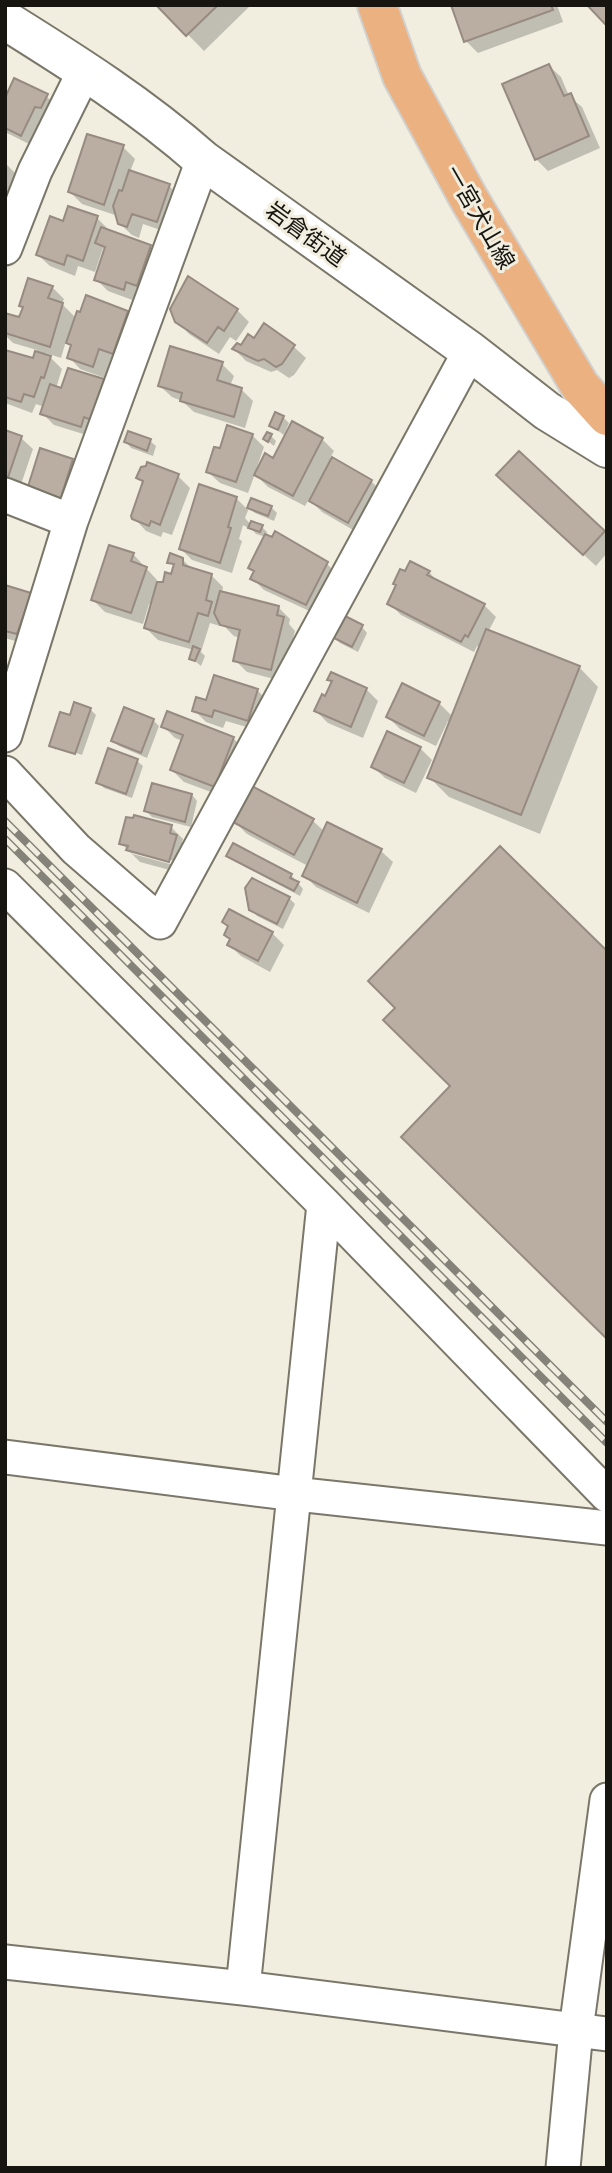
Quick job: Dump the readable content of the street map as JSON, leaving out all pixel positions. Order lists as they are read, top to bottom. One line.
{"streets":{"main road":["一宮犬山線"],"street":["岩倉街道"]}}
